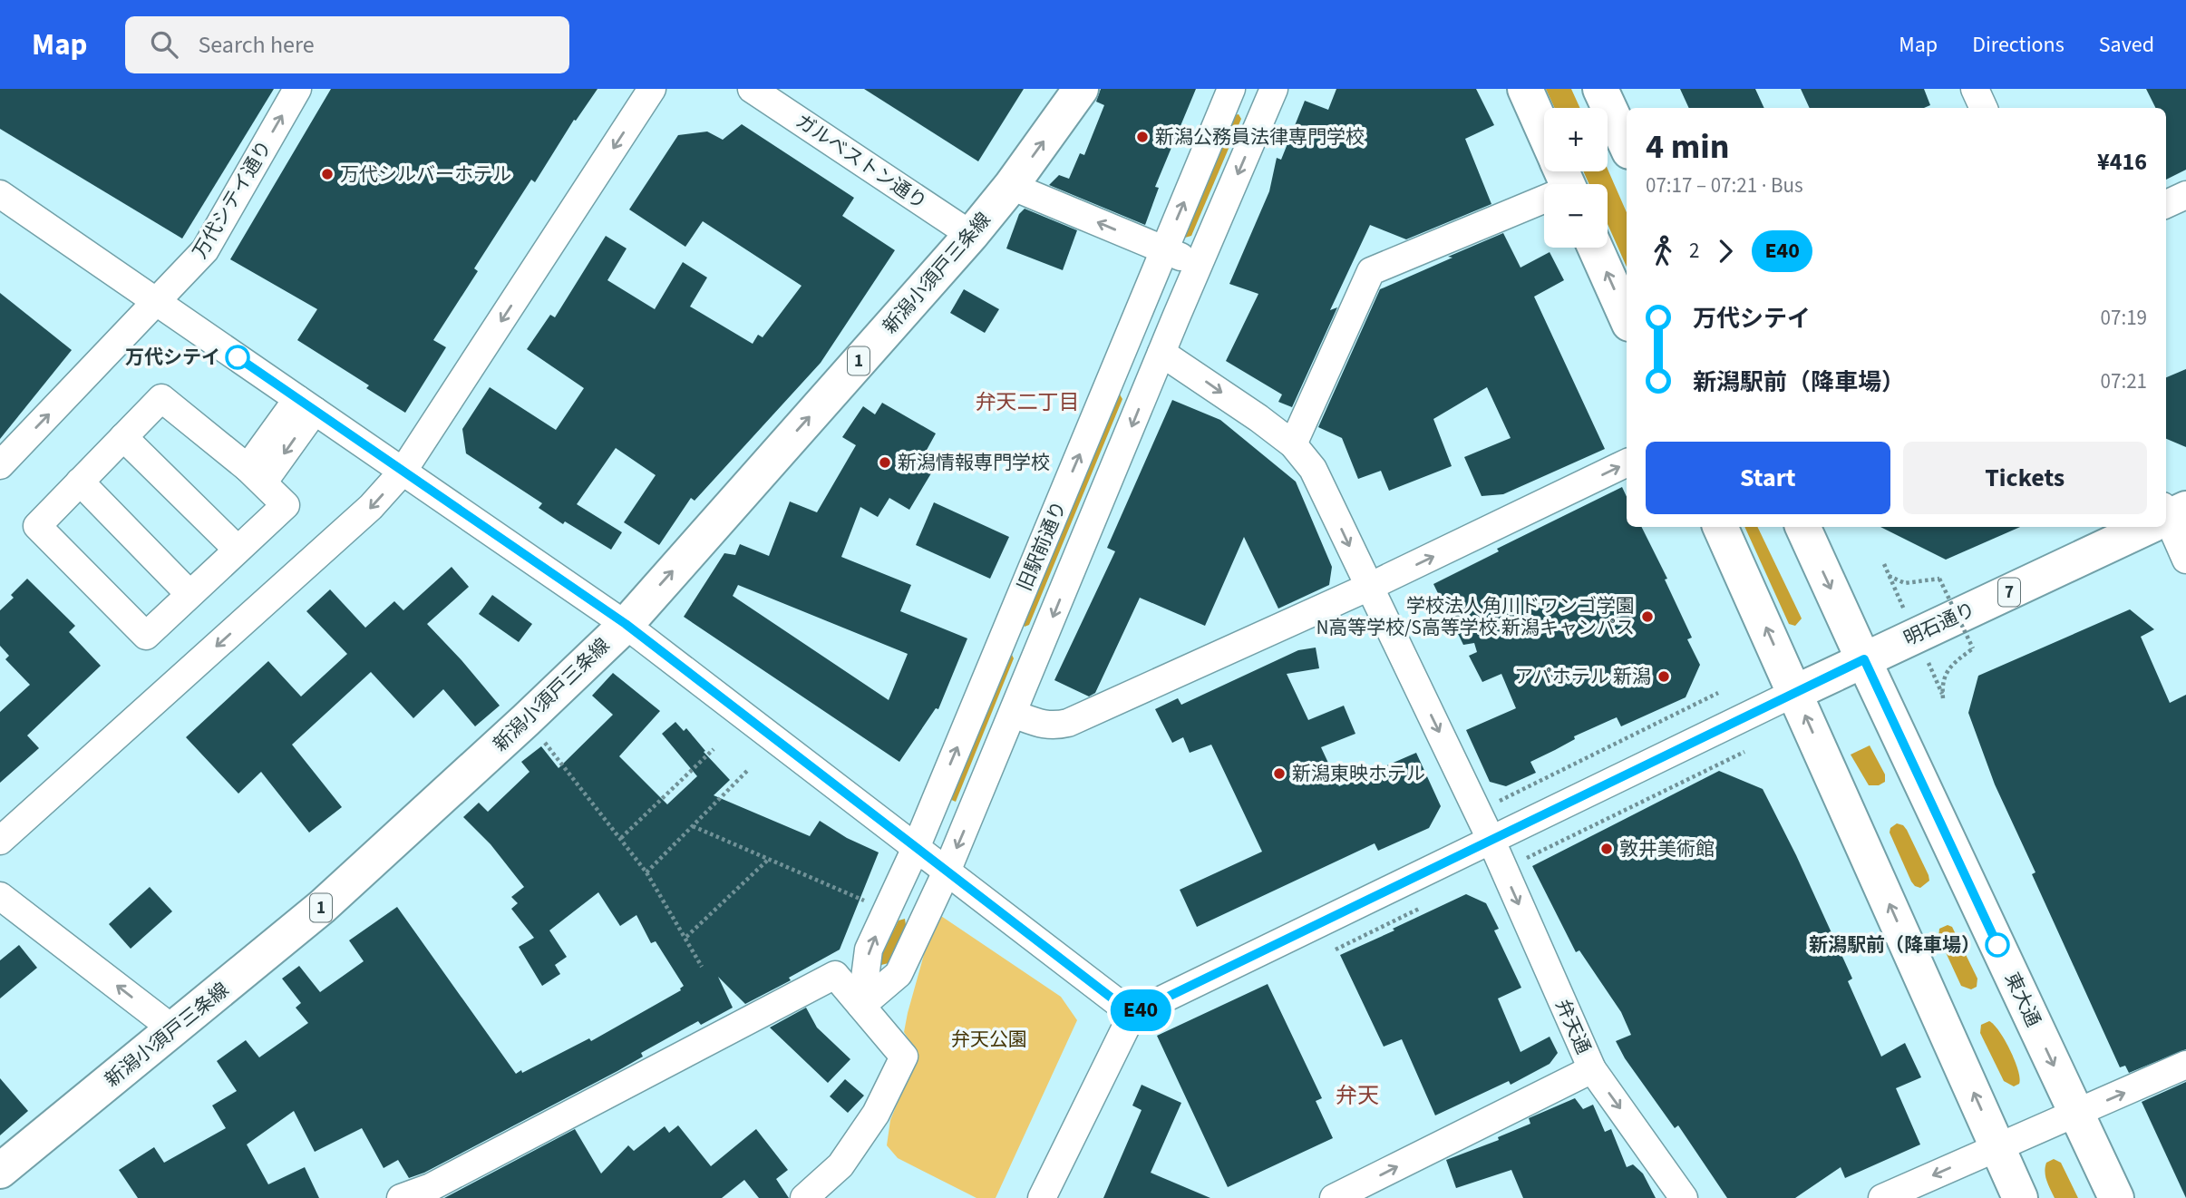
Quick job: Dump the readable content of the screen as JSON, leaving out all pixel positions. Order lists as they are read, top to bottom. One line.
{"streets":{"main road":["新潟小須戸三条線","1","7","明石通り","東大通"],"street":["ガルベストン通り","万代シテイ通り","旧駅前通り","弁天通"]},"crossings":[["ガルベストン通り","新潟小須戸三条線"],["明石通り","東大通"]],"one_way":["新潟小須戸三条線","弁天通"],"districts":["弁天二丁目","弁天"],"parks":["弁天公園"],"places":["新潟公務員法律専門学校","万代シルバーホテル","万代シテイ","新潟情報専門学校","学校法人角川ドワンゴ学園 N高等学校/S高等学校 新潟キャンパス","アパホテル 新潟","新潟東映ホテル","敦井美術館","新潟駅前（降車場）"],"lines":["bus line E40"],"page":{"header":"Map","search":"Search here","nav":["Map","Directions","Saved"],"on_map":"E40","map_buttons":["+","−"],"heading":["4 min","07:17 – 07:21 · Bus","¥416"],"legs":["2","E40"],"list":[{"name":"万代シテイ","value":"07:19"},{"name":"新潟駅前（降車場）","value":"07:21"}],"buttons":["Start","Tickets"]}}
